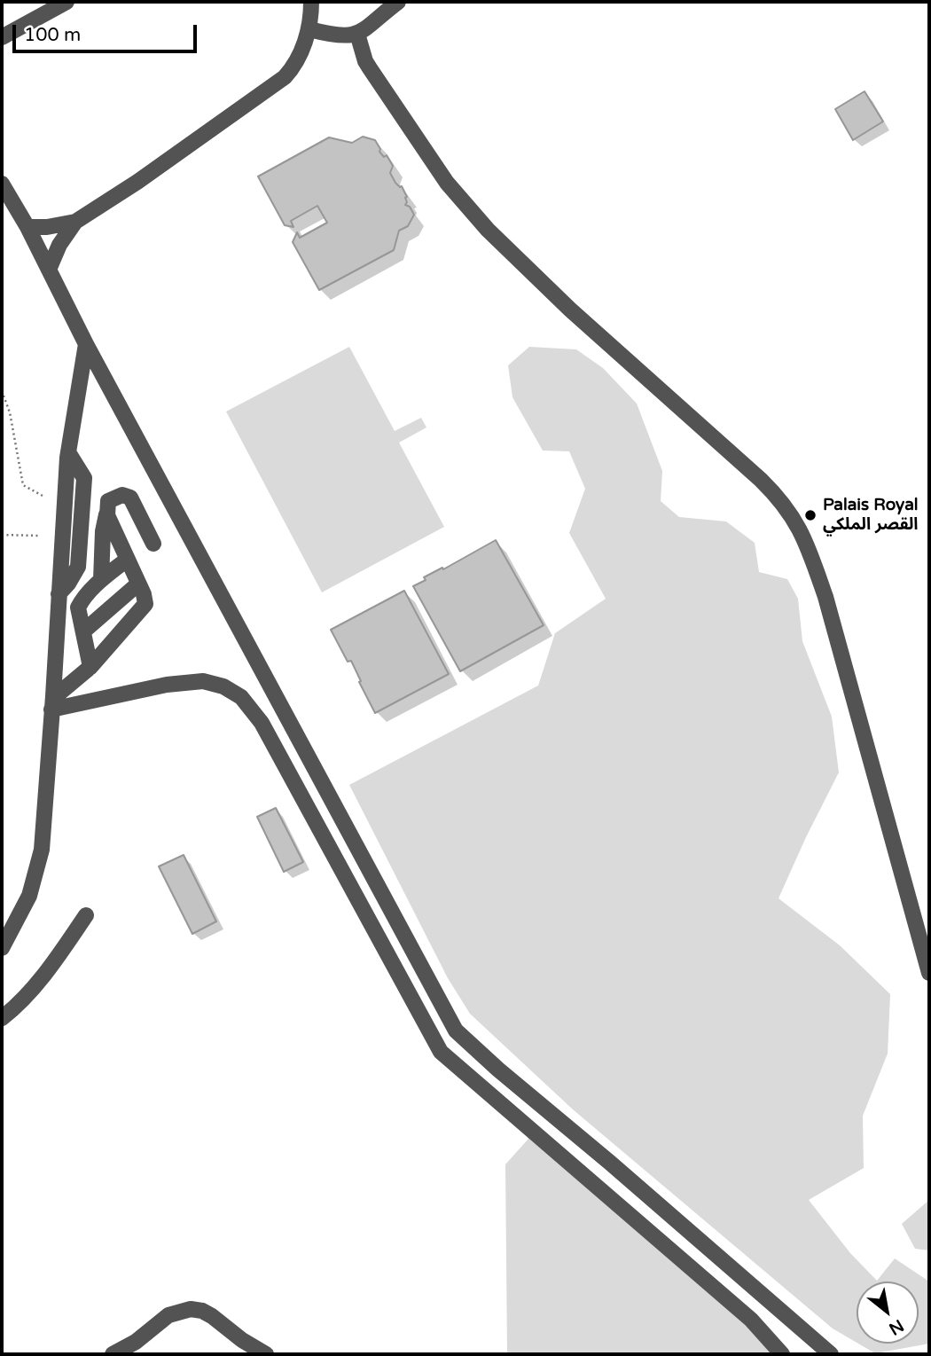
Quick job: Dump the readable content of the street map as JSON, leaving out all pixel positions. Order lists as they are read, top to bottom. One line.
{"places":["Palais Royal القصر الملكي"],"scale_bar":"100 m","north":"bottom right"}
